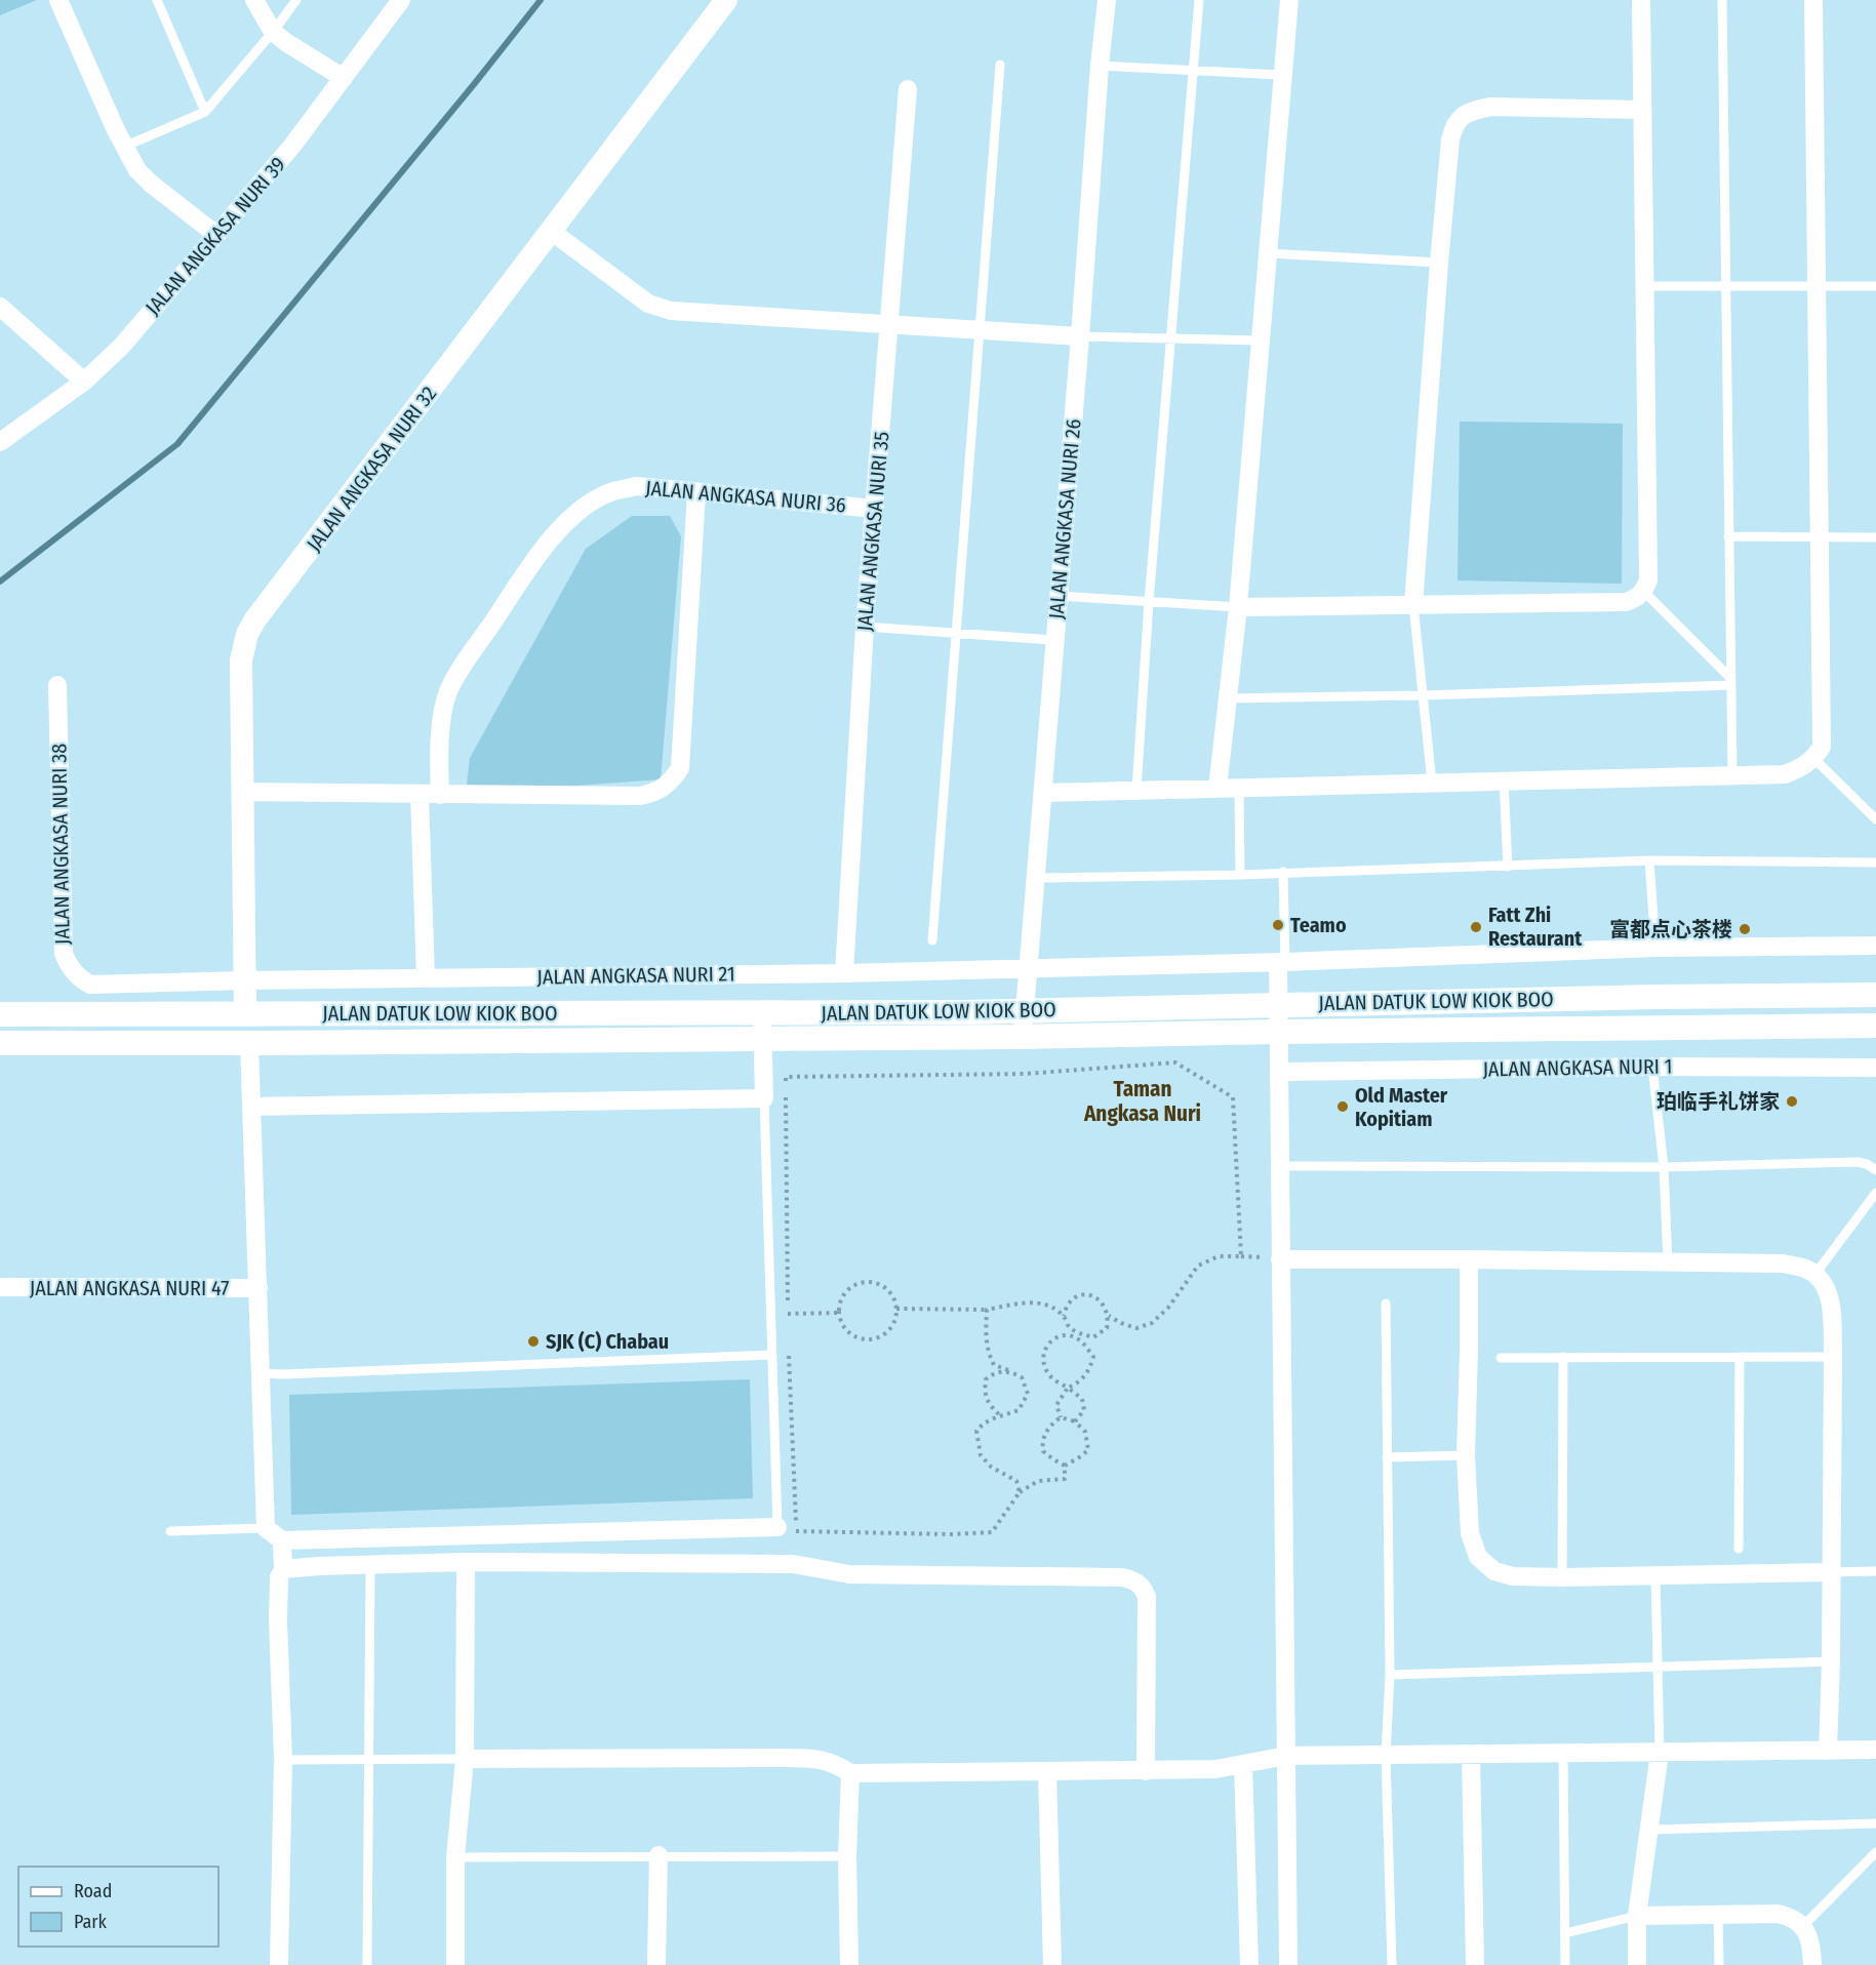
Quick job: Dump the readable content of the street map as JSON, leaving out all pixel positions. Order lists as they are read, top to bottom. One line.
{"streets":{"main road":["JALAN DATUK LOW KIOK BOO"],"street":["JALAN ANGKASA NURI 39","JALAN ANGKASA NURI 32","JALAN ANGKASA NURI 36","JALAN ANGKASA NURI 26","JALAN ANGKASA NURI 35","JALAN ANGKASA NURI 38","JALAN ANGKASA NURI 21","JALAN ANGKASA NURI 1","JALAN ANGKASA NURI 47"]},"crossings":[["JALAN ANGKASA NURI 32","JALAN ANGKASA NURI 38"],["JALAN ANGKASA NURI 32","JALAN ANGKASA NURI 21"],["JALAN ANGKASA NURI 32","JALAN DATUK LOW KIOK BOO"],["JALAN ANGKASA NURI 36","JALAN ANGKASA NURI 35"],["JALAN ANGKASA NURI 26","JALAN ANGKASA NURI 21"],["JALAN ANGKASA NURI 26","JALAN DATUK LOW KIOK BOO"],["JALAN ANGKASA NURI 35","JALAN ANGKASA NURI 21"],["JALAN ANGKASA NURI 38","JALAN ANGKASA NURI 21"]],"districts":["Taman Angkasa Nuri"],"places":["Teamo","Fatt Zhi Restaurant","富都点心茶楼","珀临手礼饼家","Old Master Kopitiam","SJK (C) Chabau"],"legend":["Road","Park"]}
